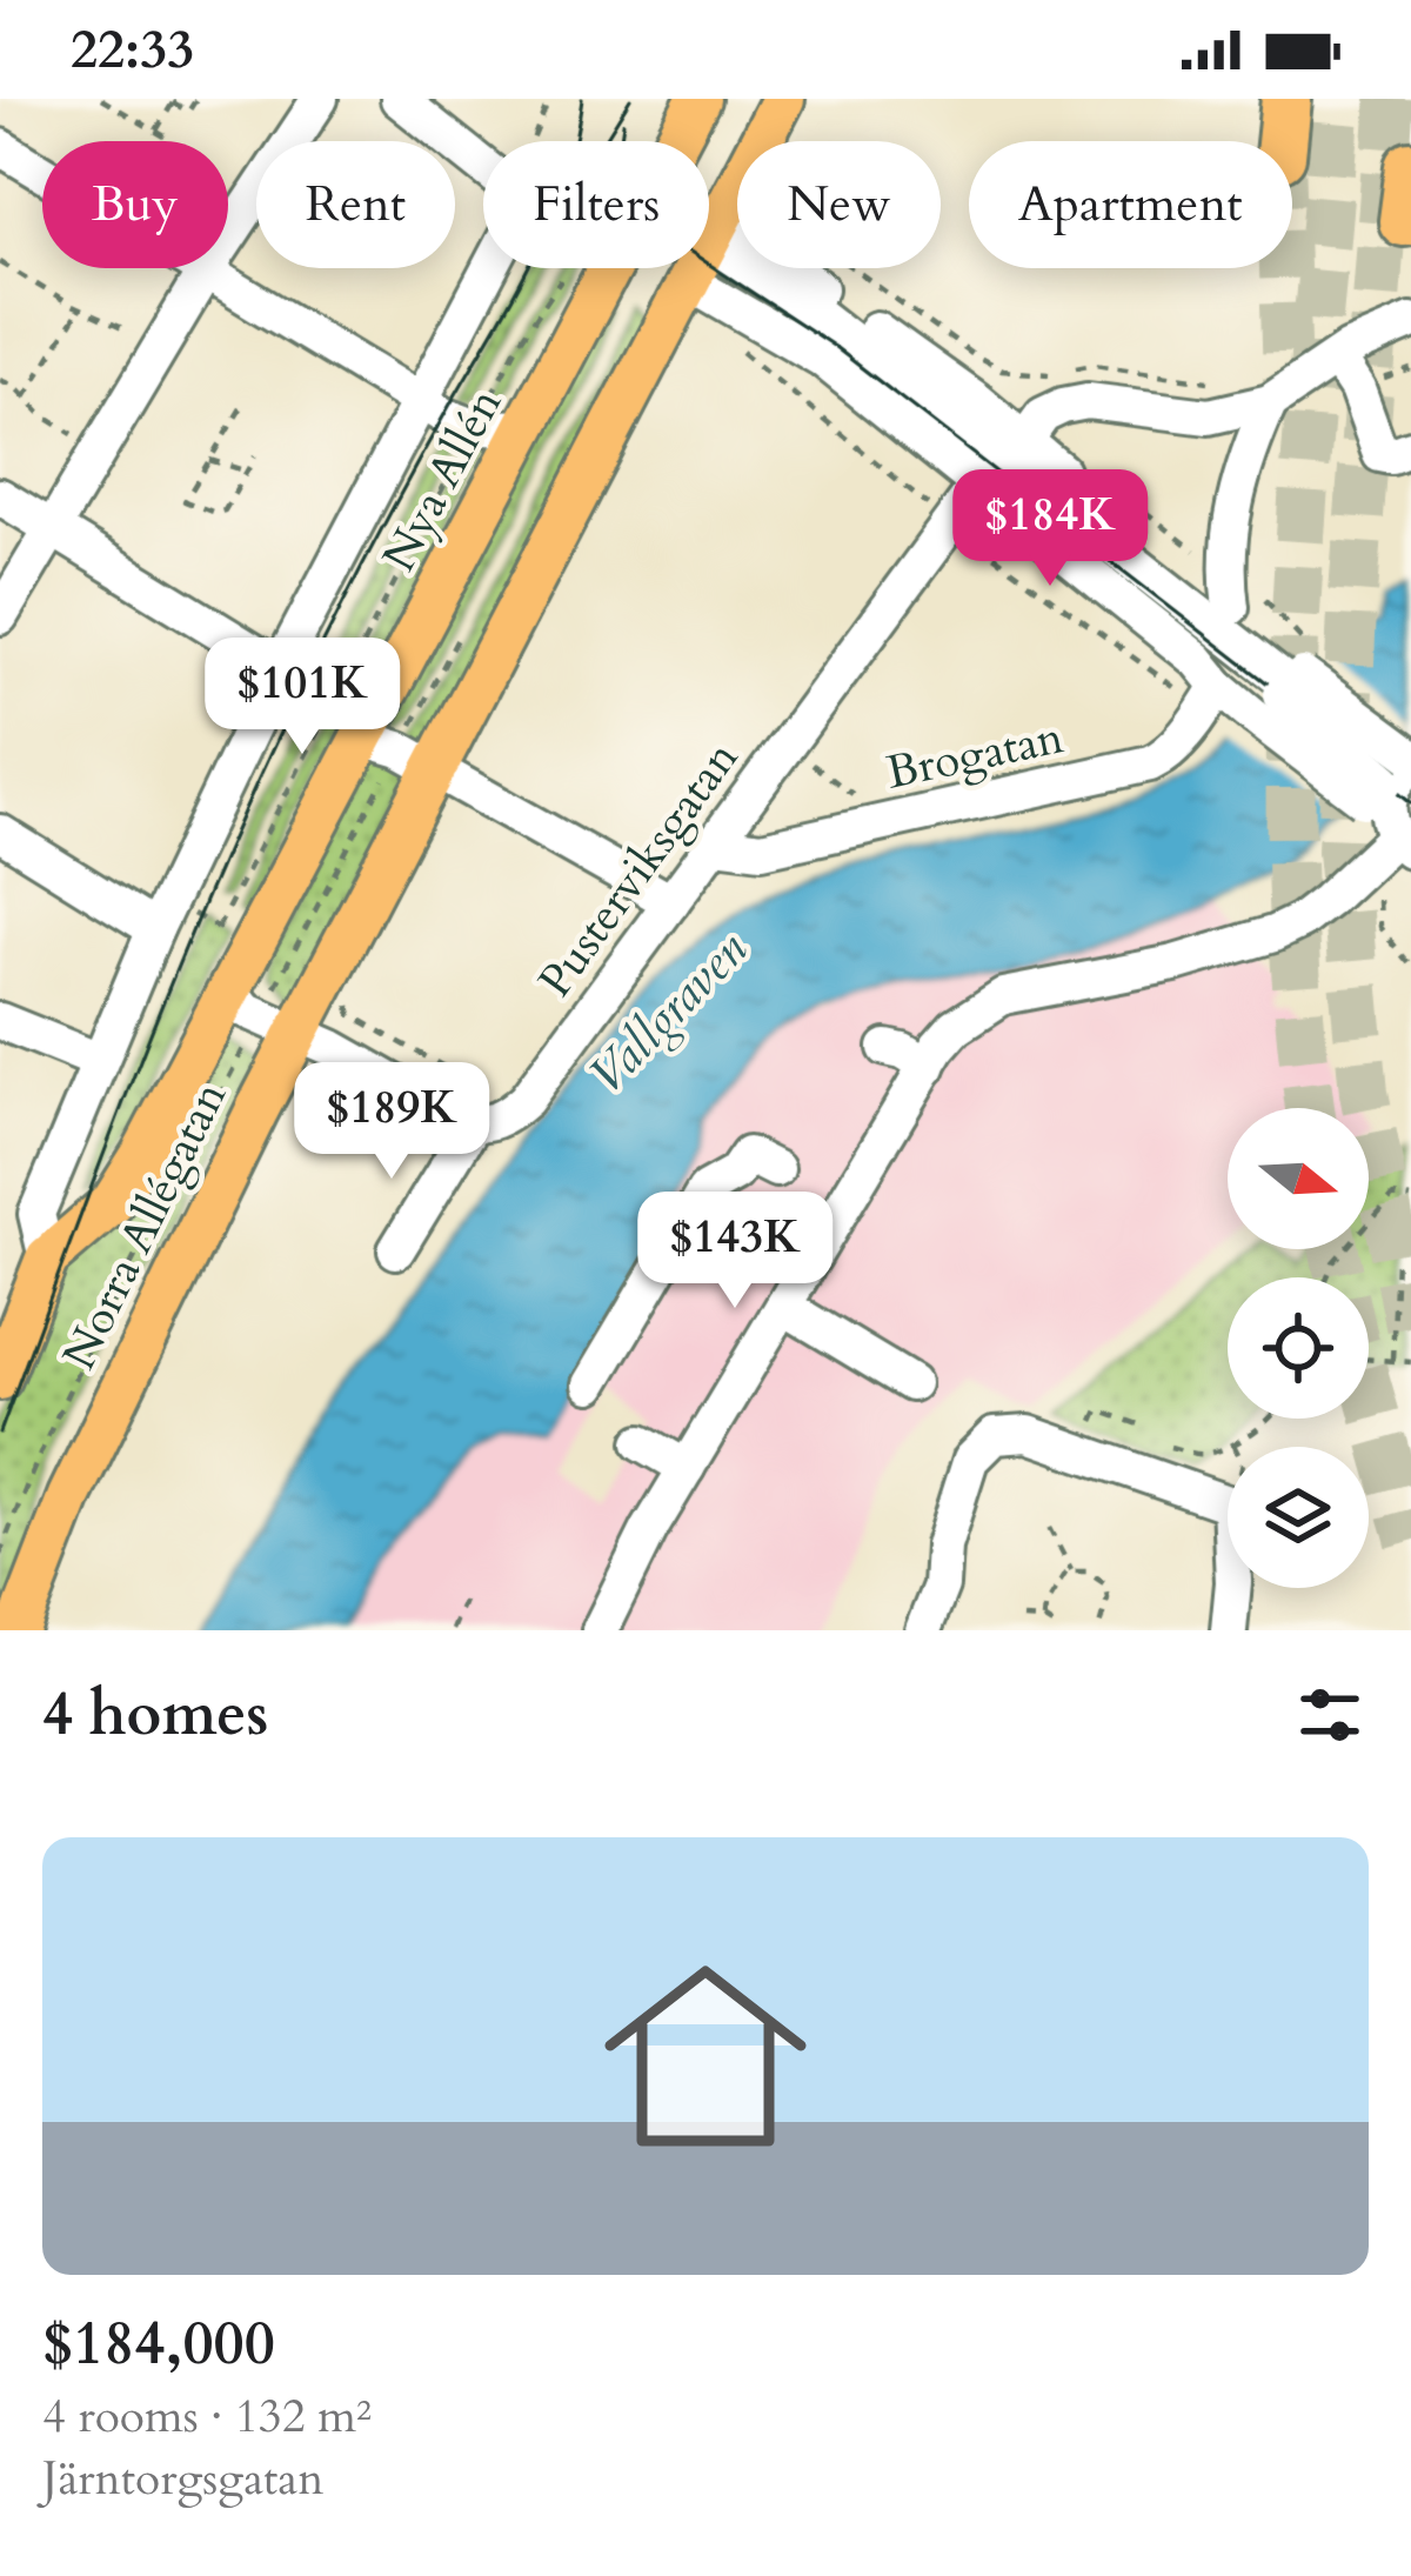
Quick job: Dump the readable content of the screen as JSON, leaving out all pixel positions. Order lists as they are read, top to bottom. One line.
{"streets":{"main road":["Nya Allén","Norra Allégatan"],"street":["Brogatan","Pusterviksgatan"]},"crossings":[["Nya Allén","Norra Allégatan"],["Brogatan","Pusterviksgatan"]],"water":["Vallgraven"],"north":"right","page":{"status":"22:33","chip":["Buy","Rent","Filters","New","Apartment"],"price":["$184K","$101K","$189K","$143K"],"heading":"4 homes","list":[{"name":"$184,000","note":"4 rooms · 132 m² · Järntorgsgatan"}]}}
